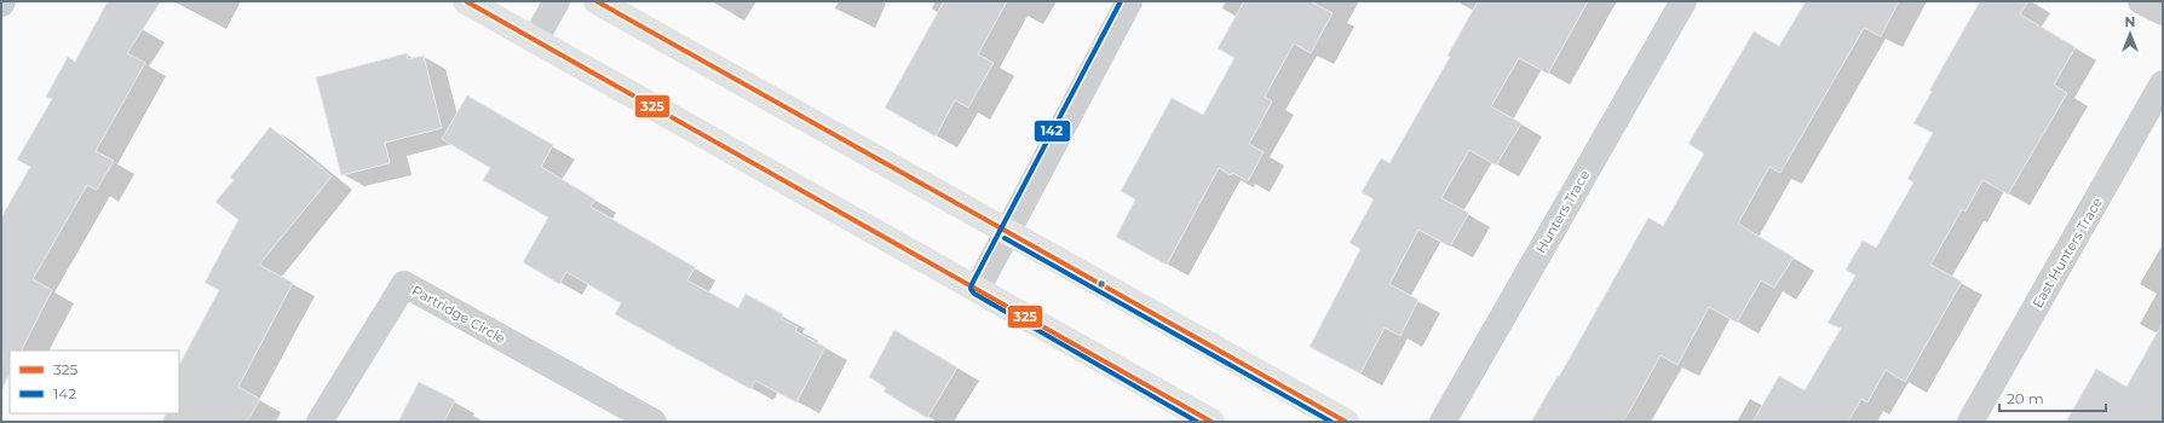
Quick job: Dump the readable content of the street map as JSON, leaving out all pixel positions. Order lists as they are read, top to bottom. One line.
{"streets":{"street":["Hunters Trace","East Hunters Trace","Partridge Circle"]},"lines":["transit line 325","transit line 142"],"legend":["325","142"],"scale_bar":"20 m","north":"top"}
